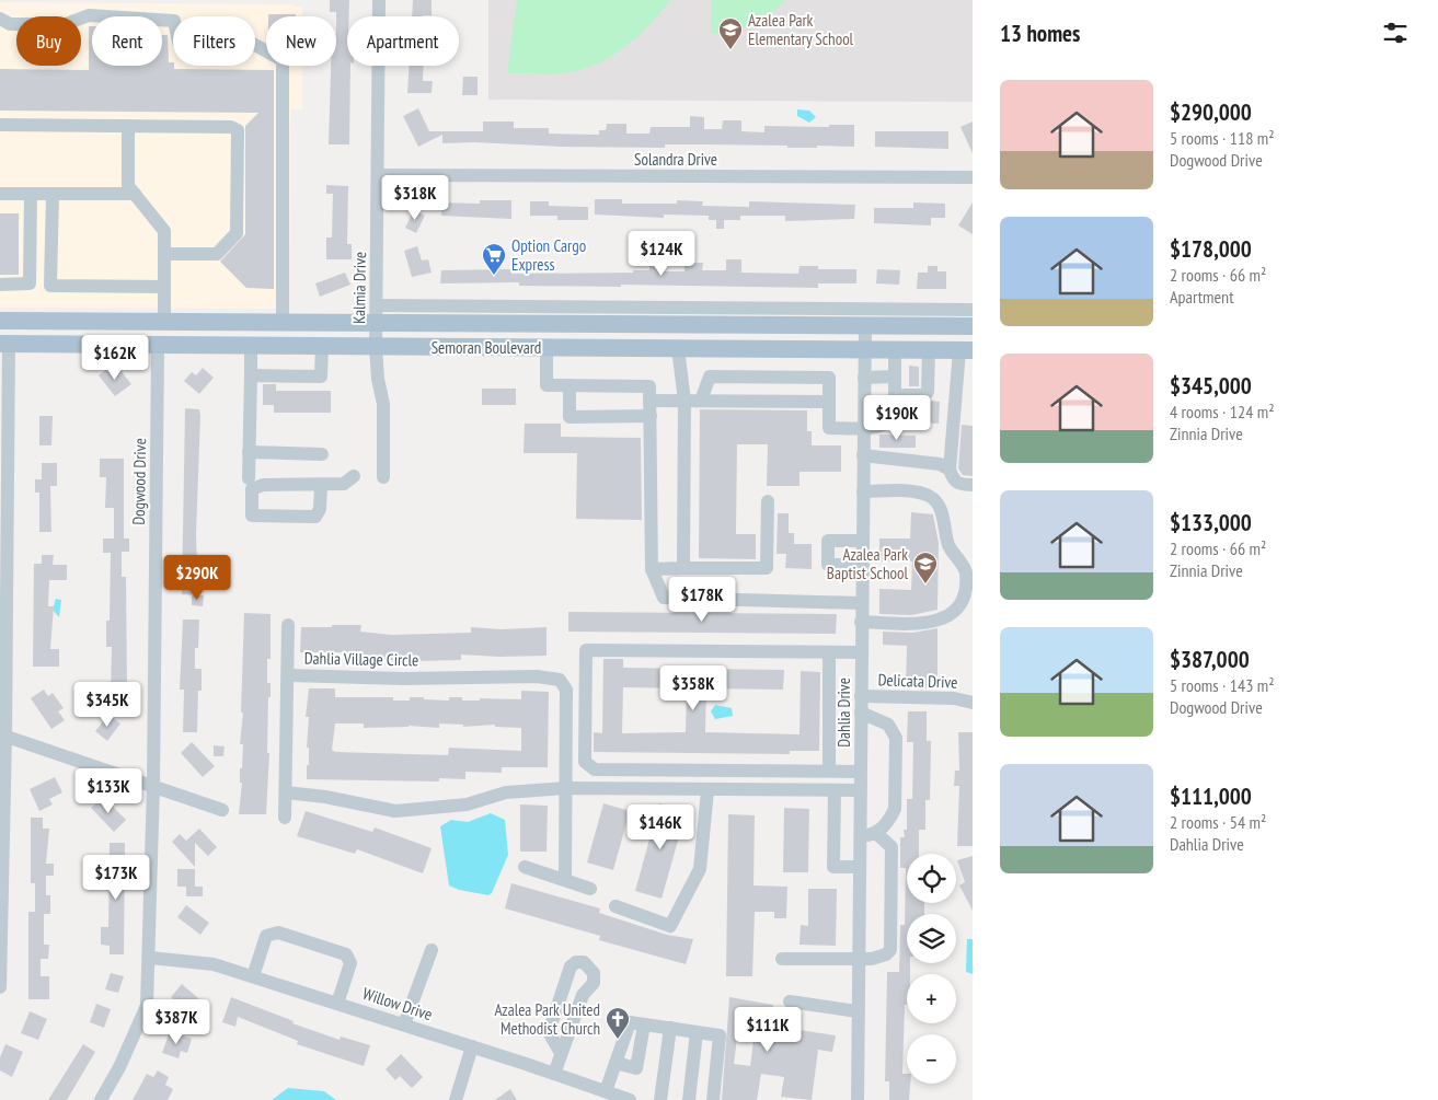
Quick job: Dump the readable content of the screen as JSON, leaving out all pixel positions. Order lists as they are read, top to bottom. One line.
{"streets":{"main road":["Semoran Boulevard"],"street":["Solandra Drive","Kalmia Drive","Dogwood Drive","Dahlia Village Circle","Delicata Drive","Dahlia Drive","Willow Drive"]},"crossings":[["Solandra Drive","Kalmia Drive"],["Kalmia Drive","Semoran Boulevard"],["Semoran Boulevard","Dogwood Drive"],["Semoran Boulevard","Dahlia Drive"],["Dogwood Drive","Willow Drive"],["Delicata Drive","Dahlia Drive"]],"places":{"school or university":["Azalea Park Elementary School","Azalea Park Baptist School"],"supermarket":["Option Cargo Express"],"church":["Azalea Park United Methodist Church"]},"page":{"heading":"13 homes","chip":["Buy","Rent","Filters","New","Apartment"],"list":[{"name":"$290,000","note":"5 rooms · 118 m² · Dogwood Drive"},{"name":"$178,000","note":"2 rooms · 66 m² · Apartment"},{"name":"$345,000","note":"4 rooms · 124 m² · Zinnia Drive"},{"name":"$133,000","note":"2 rooms · 66 m² · Zinnia Drive"},{"name":"$387,000","note":"5 rooms · 143 m² · Dogwood Drive"},{"name":"$111,000","note":"2 rooms · 54 m² · Dahlia Drive"}],"price":["$318K","$124K","$162K","$190K","$290K","$178K","$358K","$345K","$133K","$146K","$173K","$387K","$111K"],"map_buttons":["+","−"]}}
